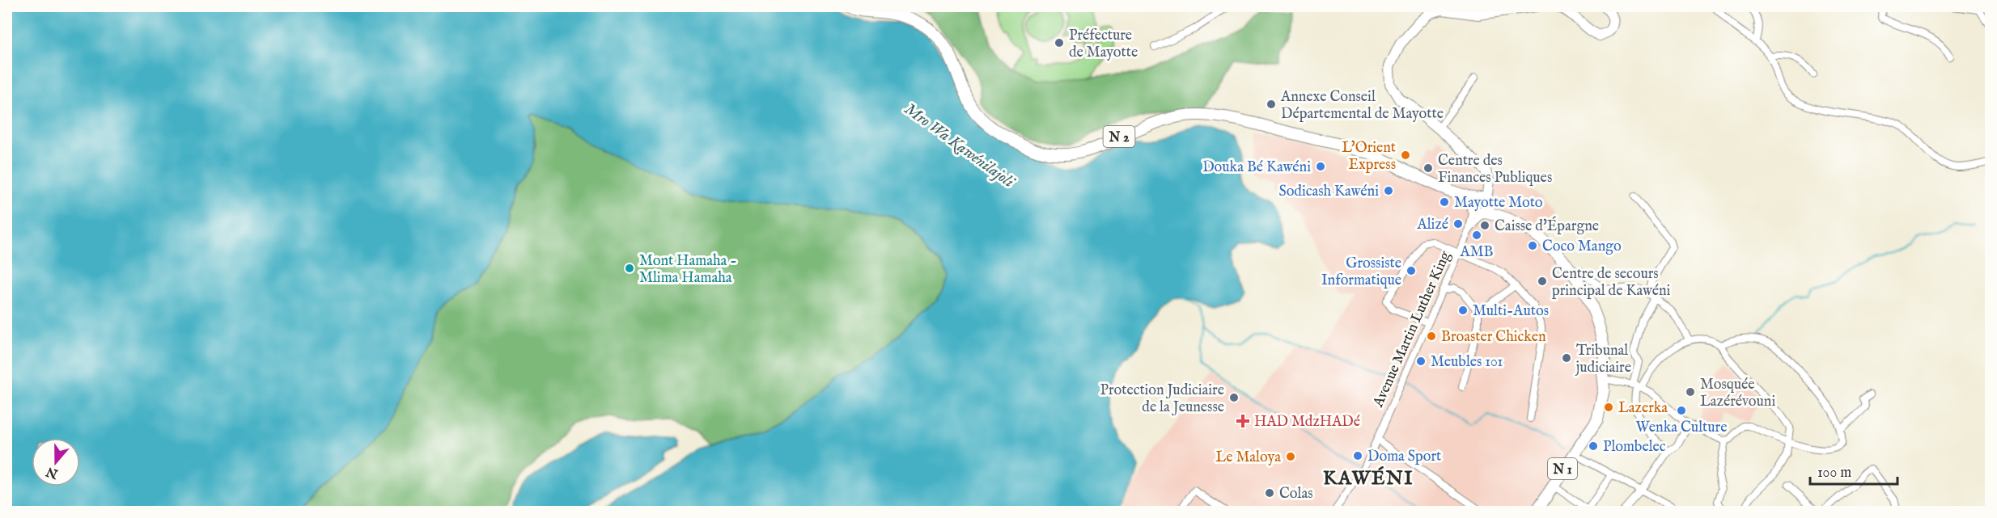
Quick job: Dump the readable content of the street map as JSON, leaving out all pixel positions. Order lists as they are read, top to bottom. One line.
{"streets":{"main road":["N 2","N 1"],"street":["Avenue Martin Luther King"]},"crossings":[["N 2","Avenue Martin Luther King"],["N 2","N 1"],["Avenue Martin Luther King","N 1"]],"districts":["KAWÉNI"],"water":["Mro Wa Kawénilajoli"],"places":{"other":["Préfecture de Mayotte","Annexe Conseil Départemental de Mayotte","L'Orient Express","Douka Bé Kawéni","Centre des Finances Publiques","Sodicash Kawéni","Mayotte Moto","Alizé","Caisse d'Épargne","AMB","Coco Mango","Mont Hamaha - Mlima Hamaha","Grossiste Informatique","Centre de secours principal de Kawéni","Multi-Autos","Broaster Chicken","Tribunal judiciaire","Meubles 101","Mosquée Lazérévouni","Protection Judiciaire de la Jeunesse","Lazerka","Wenka Culture","Plombelec","Doma Sport","Le Maloya","Colas"],"health":["HAD MdzHADé"]},"scale_bar":"100 m","north":"bottom"}
